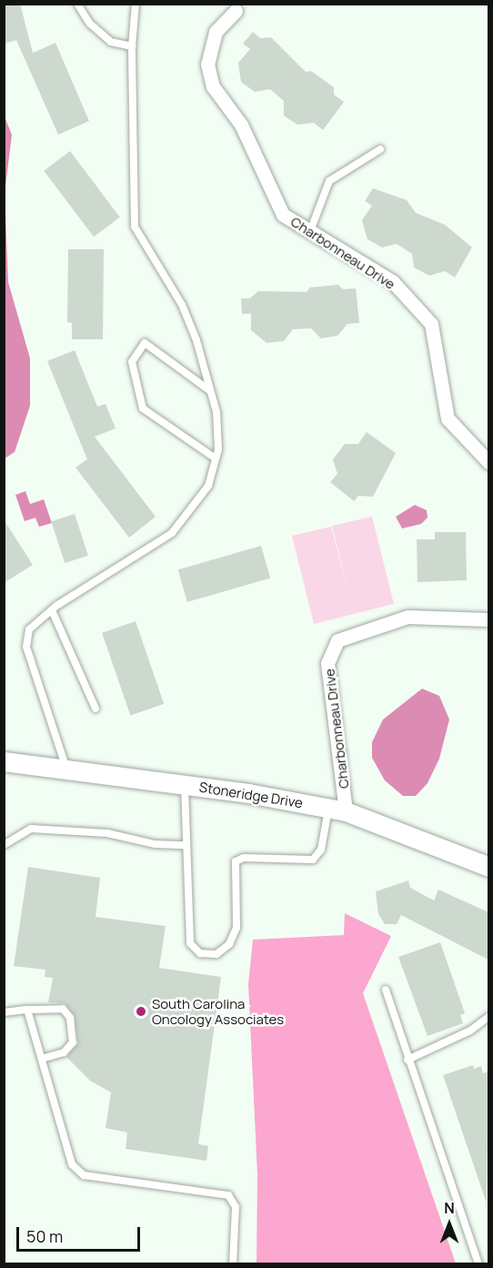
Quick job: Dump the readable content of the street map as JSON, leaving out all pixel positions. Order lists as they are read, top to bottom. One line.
{"streets":{"street":["Charbonneau Drive","Stoneridge Drive"]},"crossings":[["Charbonneau Drive","Stoneridge Drive"]],"places":["South Carolina Oncology Associates"],"scale_bar":"50 m","north":"top"}
